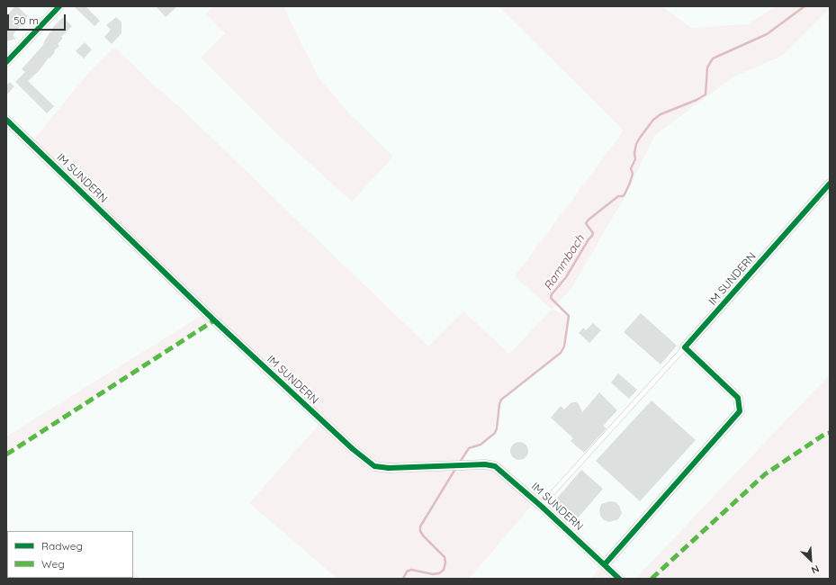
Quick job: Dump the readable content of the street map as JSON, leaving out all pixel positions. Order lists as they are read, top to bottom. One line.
{"streets":{"street":["IM SUNDERN"]},"water":["Rammbach"],"legend":["Radweg","Weg"],"scale_bar":"50 m","north":"bottom right"}
